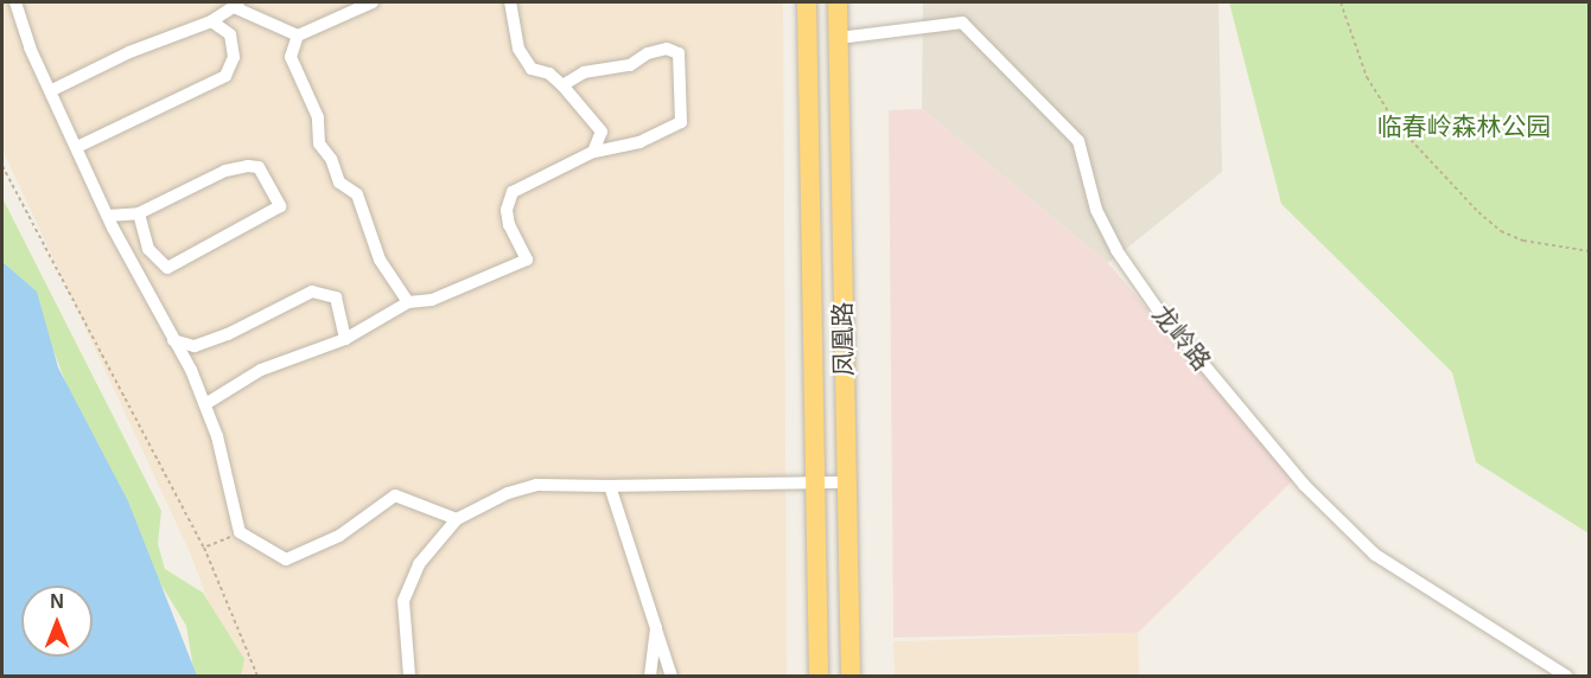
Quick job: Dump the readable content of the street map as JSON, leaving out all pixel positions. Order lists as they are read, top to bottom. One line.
{"streets":{"highway":["凤凰路"],"street":["龙岭路"]},"crossings":[["龙岭路","凤凰路"]],"parks":["临春岭森林公园"],"north":"top"}
